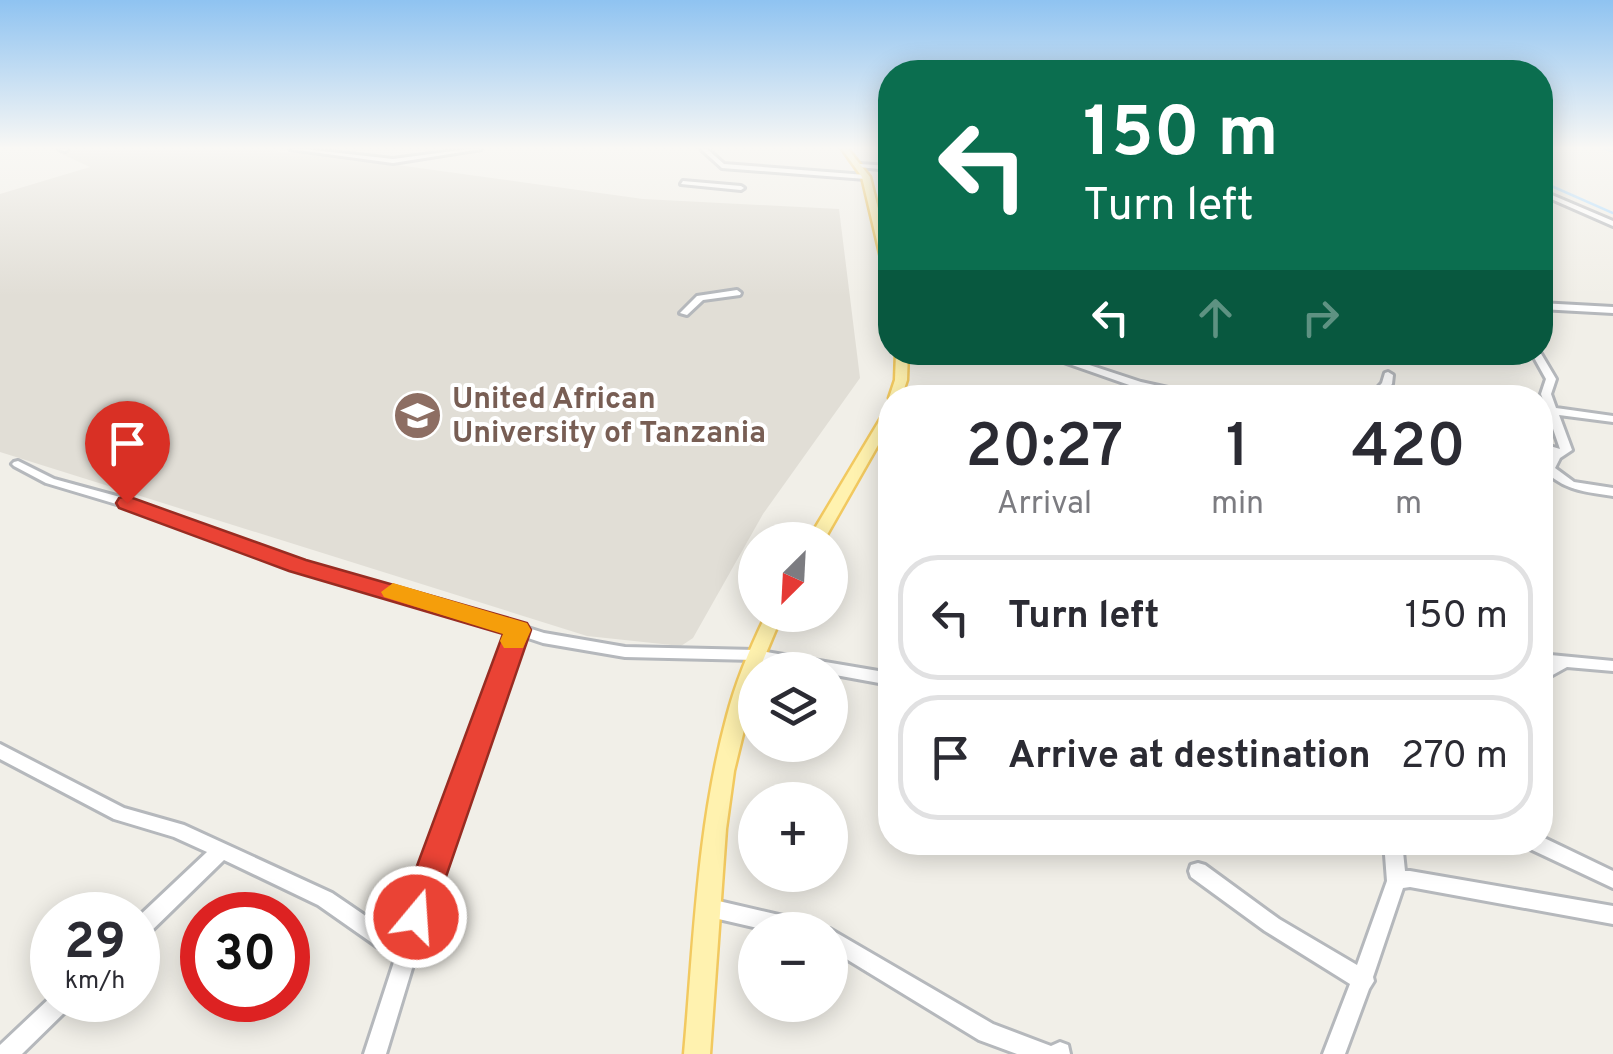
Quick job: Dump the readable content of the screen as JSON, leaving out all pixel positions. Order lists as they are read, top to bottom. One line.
{"places":{"school or university":["United African University of Tanzania"]},"north":"bottom left","page":{"turn":["150 m","Turn left"],"eta":["20:27","Arrival","1","min","420","m"],"map_buttons":["+","−"],"list":[{"name":"Turn left","value":"150 m"},{"name":"Arrive at destination","value":"270 m"}],"speed":"29 km/h","limit":"30"}}
